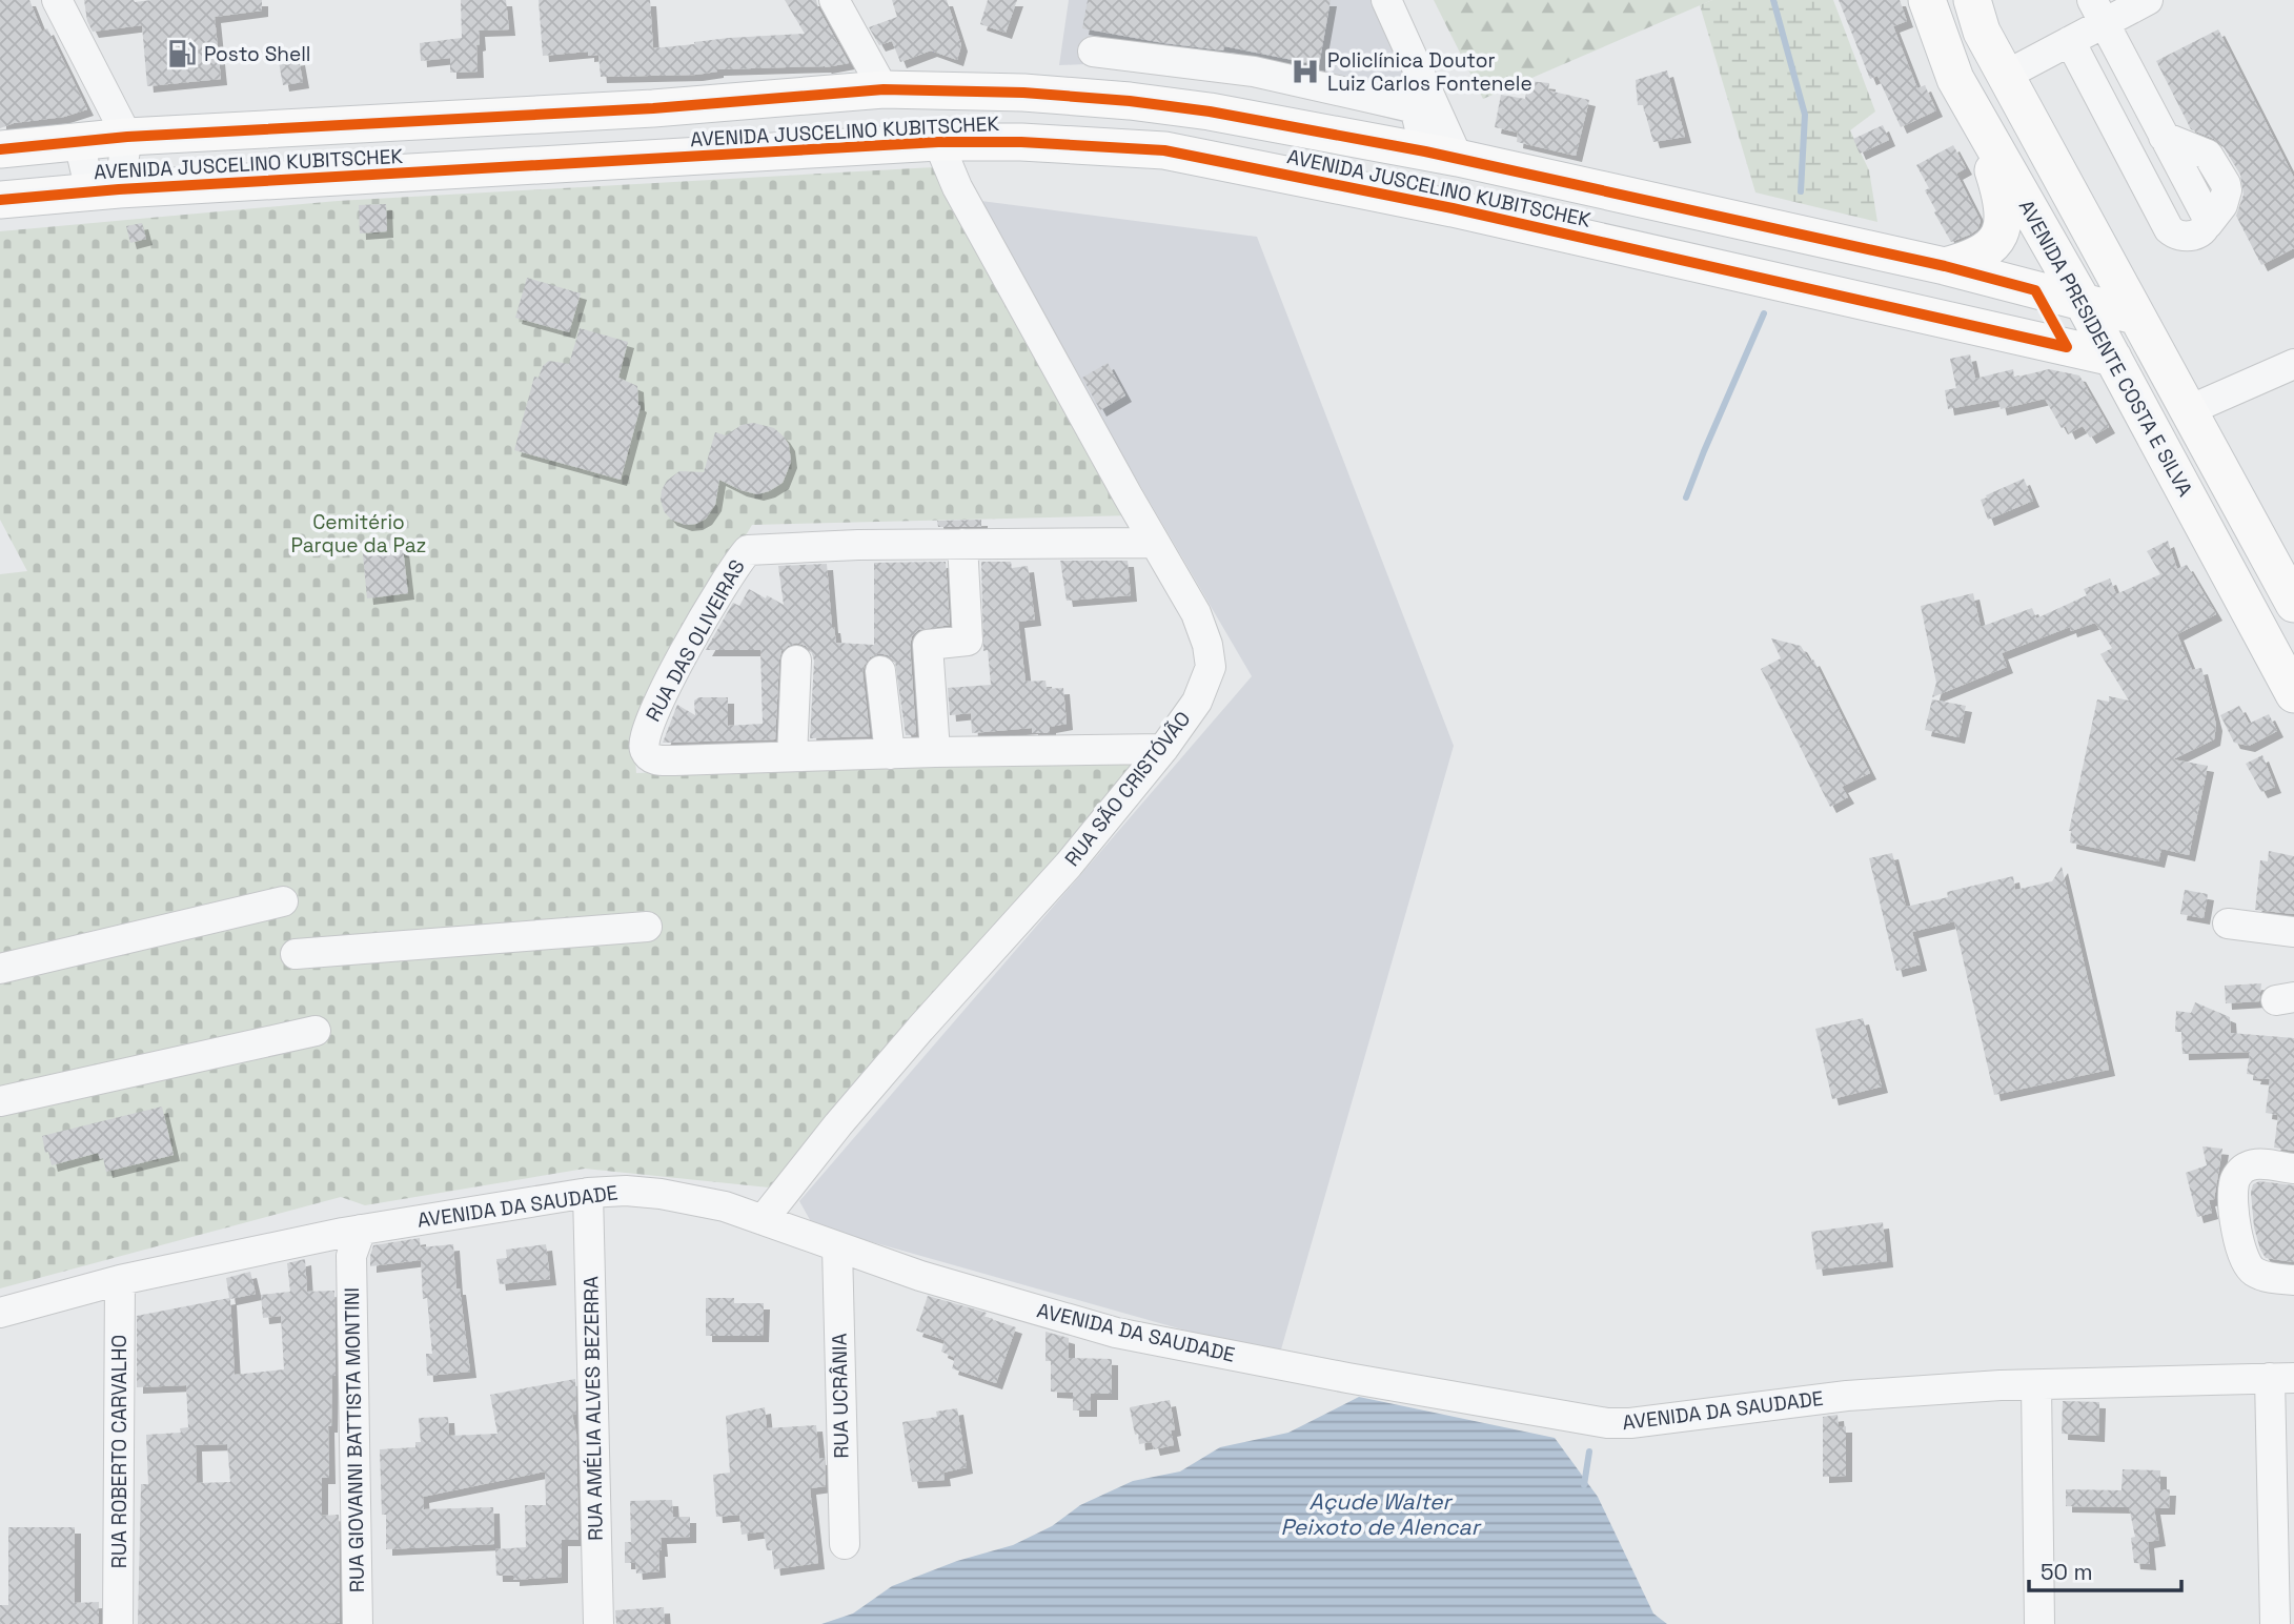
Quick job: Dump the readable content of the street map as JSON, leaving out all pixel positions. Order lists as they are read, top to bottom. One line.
{"streets":{"main road":["AVENIDA JUSCELINO KUBITSCHEK","AVENIDA PRESIDENTE COSTA E SILVA"],"street":["RUA DAS OLIVEIRAS","RUA SÃO CRISTÓVÃO","AVENIDA DA SAUDADE","RUA UCRÂNIA","RUA AMÉLIA ALVES BEZERRA","RUA GIOVANNI BATTISTA MONTINI","RUA ROBERTO CARVALHO"]},"crossings":[["AVENIDA JUSCELINO KUBITSCHEK","AVENIDA PRESIDENTE COSTA E SILVA"],["AVENIDA JUSCELINO KUBITSCHEK","RUA SÃO CRISTÓVÃO"],["RUA DAS OLIVEIRAS","RUA SÃO CRISTÓVÃO"],["RUA SÃO CRISTÓVÃO","AVENIDA DA SAUDADE"],["AVENIDA DA SAUDADE","RUA UCRÂNIA"],["AVENIDA DA SAUDADE","RUA AMÉLIA ALVES BEZERRA"],["AVENIDA DA SAUDADE","RUA GIOVANNI BATTISTA MONTINI"],["AVENIDA DA SAUDADE","RUA ROBERTO CARVALHO"]],"water":["Açude Walter Peixoto de Alencar"],"parks":["Cemitério Parque da Paz"],"places":{"fuel station":["Posto Shell"],"hospital":["Policlínica Doutor Luiz Carlos Fontenele"]},"scale_bar":"50 m"}
